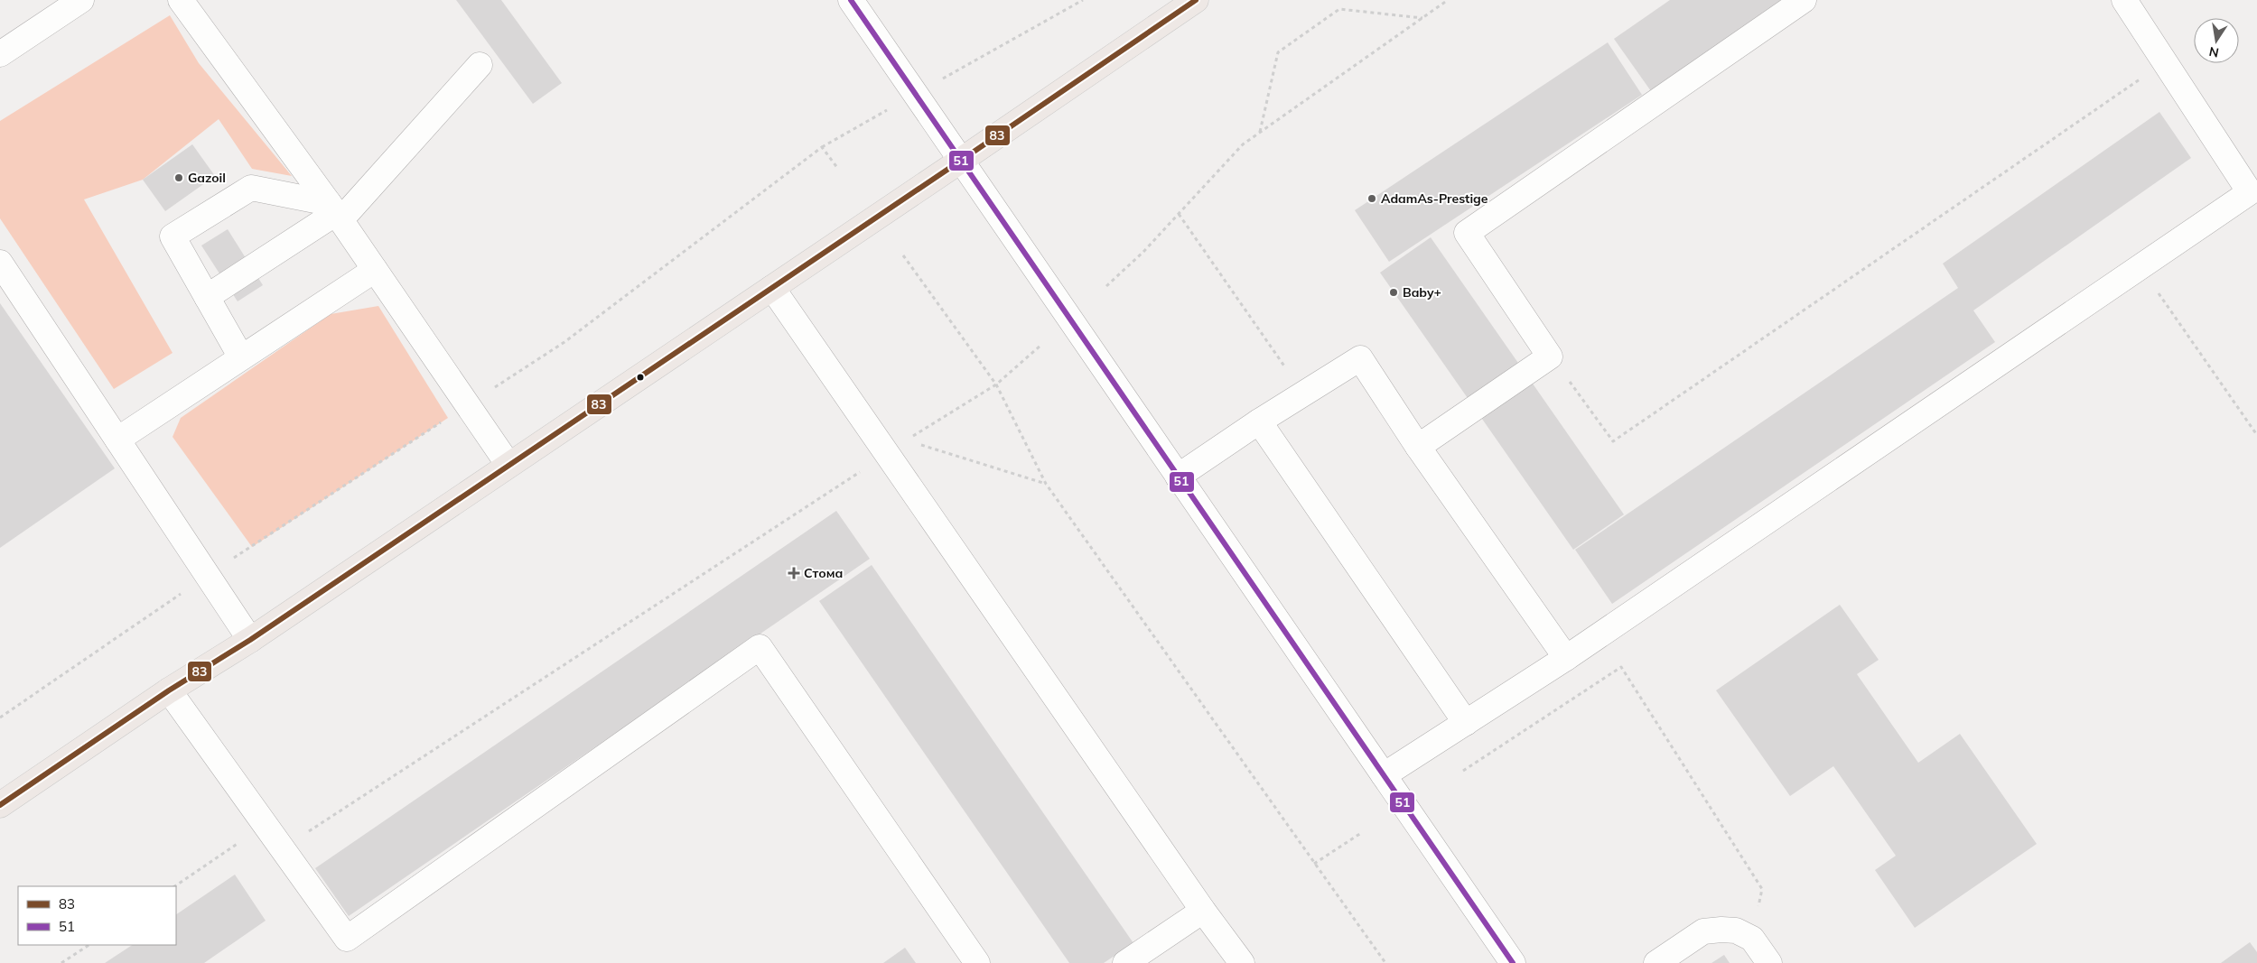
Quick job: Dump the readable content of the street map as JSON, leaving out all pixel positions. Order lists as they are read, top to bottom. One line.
{"places":{"other":["Gazoil","AdamAs-Prestige","Baby+"],"health":["Стома"]},"lines":["transit line 83","transit line 51"],"legend":["83","51"],"north":"bottom"}
